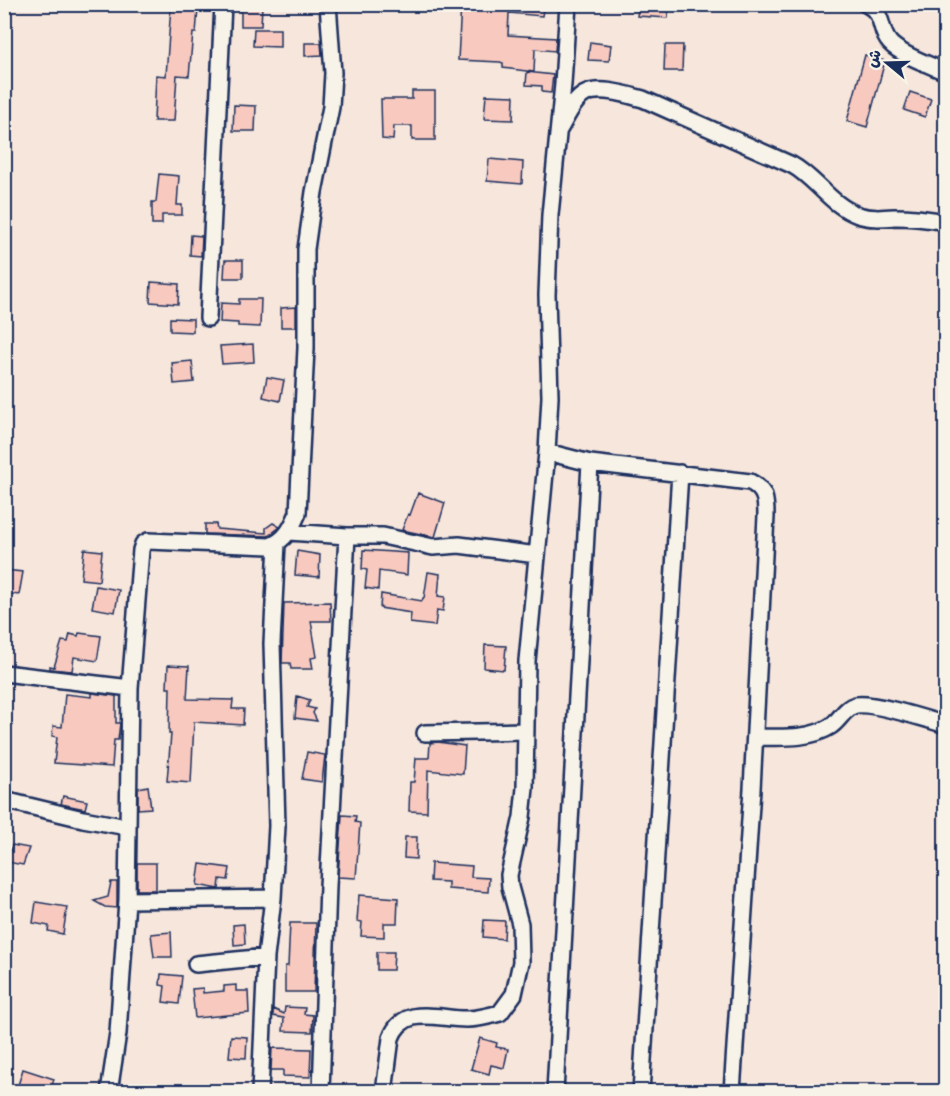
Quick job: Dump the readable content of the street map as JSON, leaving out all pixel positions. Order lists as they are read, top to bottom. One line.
{"north":"left"}
